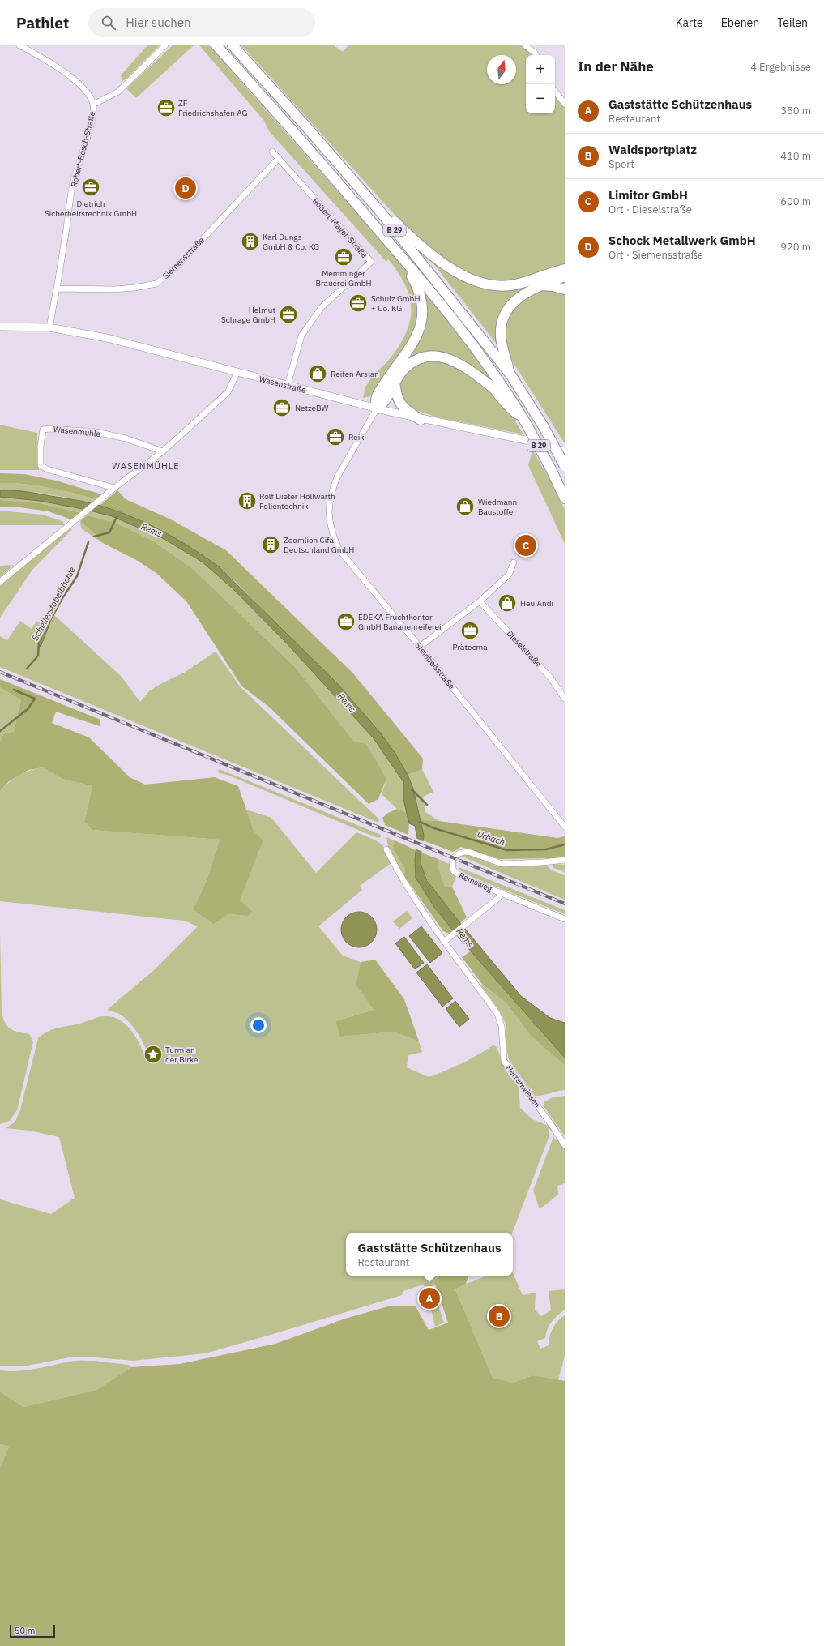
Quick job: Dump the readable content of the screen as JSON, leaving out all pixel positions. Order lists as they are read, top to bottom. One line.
{"streets":{"highway":["B 29"],"street":["Robert-Bosch-Straße","Robert-Mayer-Straße","Siemensstraße","Wasenstraße","Wasenmühle","Dieselstraße","Steinbeisstraße","Remsweg","Herrenwiesen"]},"crossings":[["Robert-Bosch-Straße","Siemensstraße"],["Robert-Bosch-Straße","Wasenstraße"],["Robert-Mayer-Straße","Siemensstraße"],["Robert-Mayer-Straße","Wasenstraße"],["Wasenstraße","Steinbeisstraße"]],"districts":["WASENMÜHLE"],"water":["Rems","Schellerstobelbächle","Urbach"],"places":{"office":["ZF Friedrichshafen AG","Dietrich Sicherheitstechnik GmbH","Memminger Brauerei GmbH","Schulz GmbH + Co. KG","Helmut Schrage GmbH","NetzeBW","Reik","EDEKA Fruchtkontor GmbH Bananenreiferei","Prätecma"],"building":["Karl Dungs GmbH & Co. KG","Rolf Dieter Höllwarth Folientechnik","Zoomlion Cifa Deutschland GmbH"],"shop":["Reifen Arslan","Wiedmann Baustoffe","Heu Andi"],"place":["Turm an der Birke"]},"scale_bar":"50 m","north":"top","page":{"header":"Pathlet","search":"Hier suchen","nav":["Karte","Ebenen","Teilen"],"heading":["In der Nähe","4 Ergebnisse"],"map_buttons":["+","−"],"list":[{"mark":"A","name":"Gaststätte Schützenhaus","note":"Restaurant","value":"350 m"},{"mark":"B","name":"Waldsportplatz","note":"Sport","value":"410 m"},{"mark":"C","name":"Limitor GmbH","note":"Ort · Dieselstraße","value":"600 m"},{"mark":"D","name":"Schock Metallwerk GmbH","note":"Ort · Siemensstraße","value":"920 m"}],"pins":["D","C","A","B"],"popup":["Gaststätte Schützenhaus","Restaurant"],"scale":"50 m"}}
